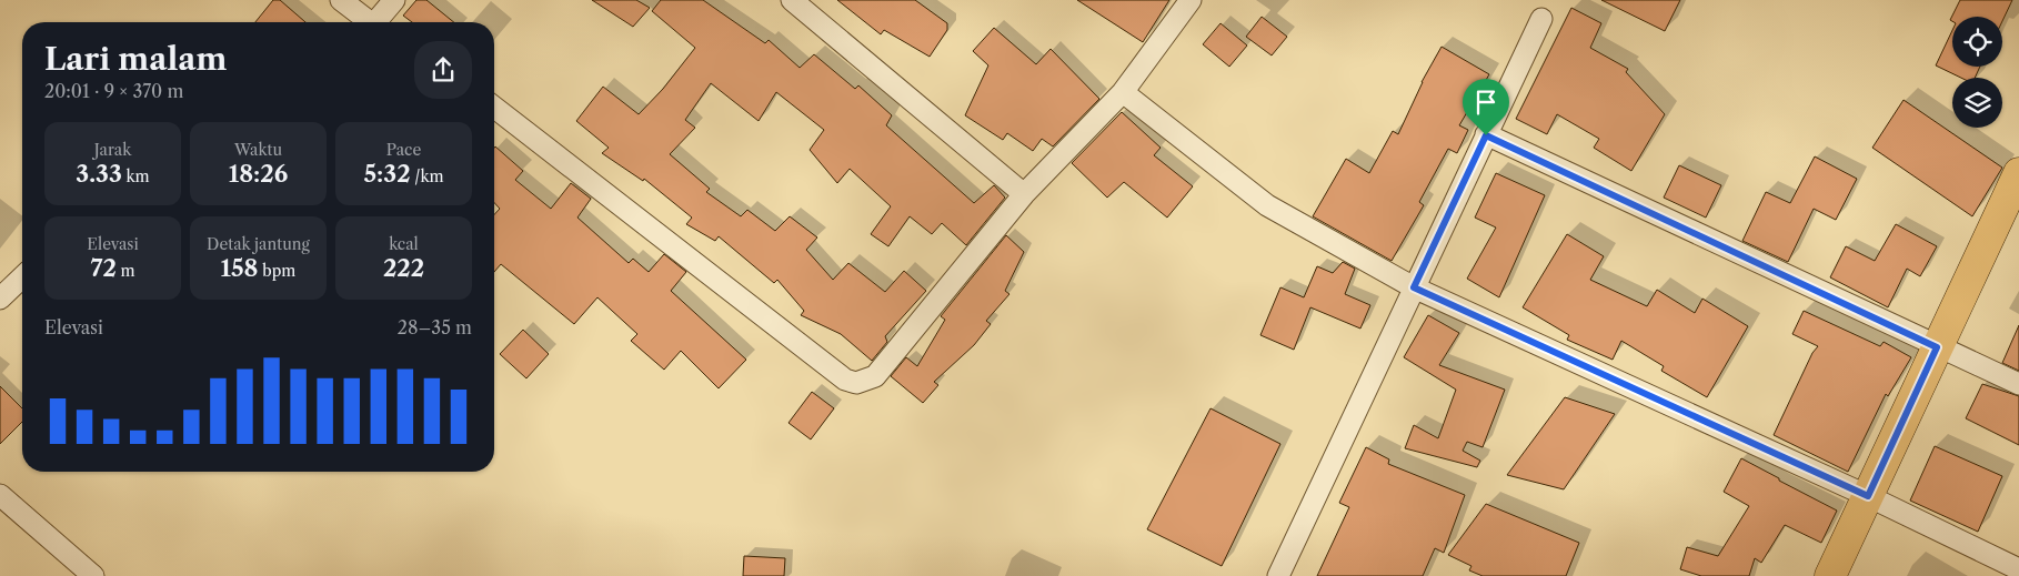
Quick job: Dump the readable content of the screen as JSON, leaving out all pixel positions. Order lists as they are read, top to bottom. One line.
{"page":{"heading":["Lari malam","20:01 · 9 × 370 m"],"stats":[["Jarak","3.33 km"],["Waktu","18:26"],["Pace","5:32 /km"],["Elevasi","72 m"],["Detak jantung","158 bpm"],["kcal","222"]],"chart":["Elevasi","28–35 m"]}}
